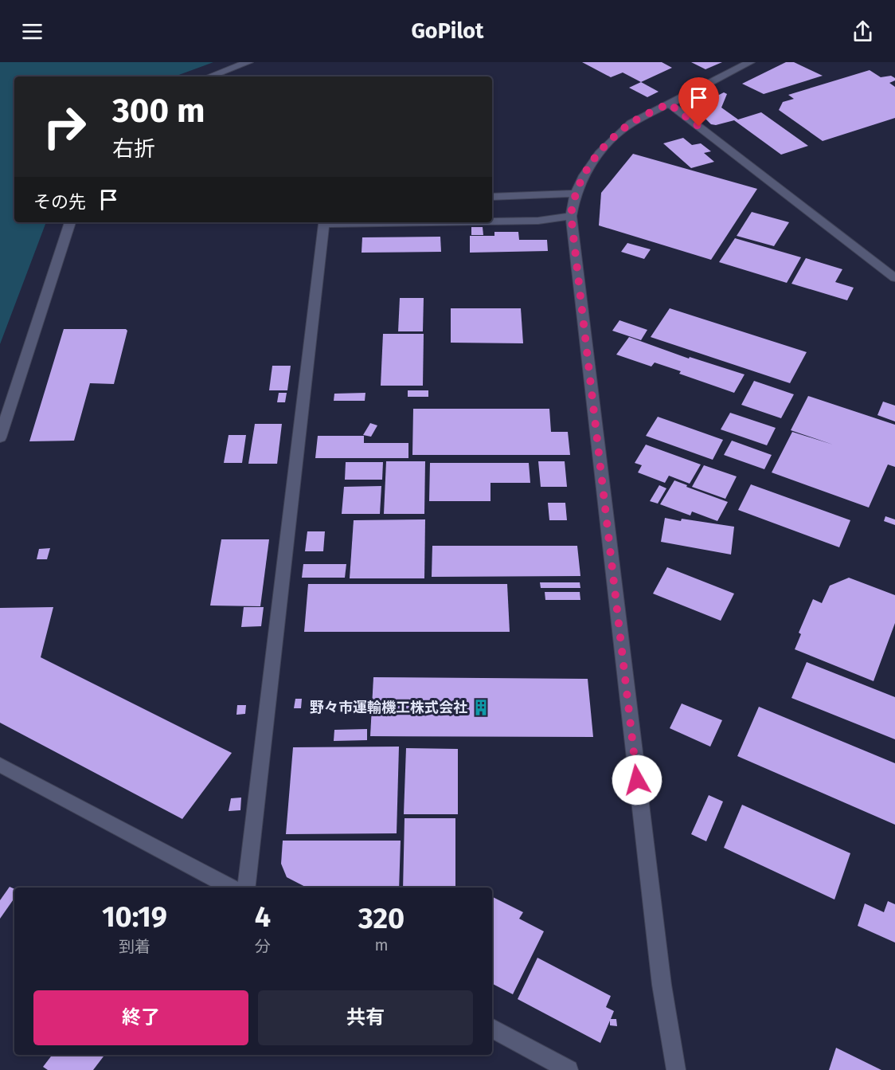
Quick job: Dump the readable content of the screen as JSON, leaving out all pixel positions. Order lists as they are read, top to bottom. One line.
{"places":{"building":["野々市運輸機工株式会社"]},"page":{"header":"GoPilot","turn":["300 m","右折"],"then":"その先","eta":["10:19","到着","4","分","320","m"],"buttons":["終了","共有"]}}
